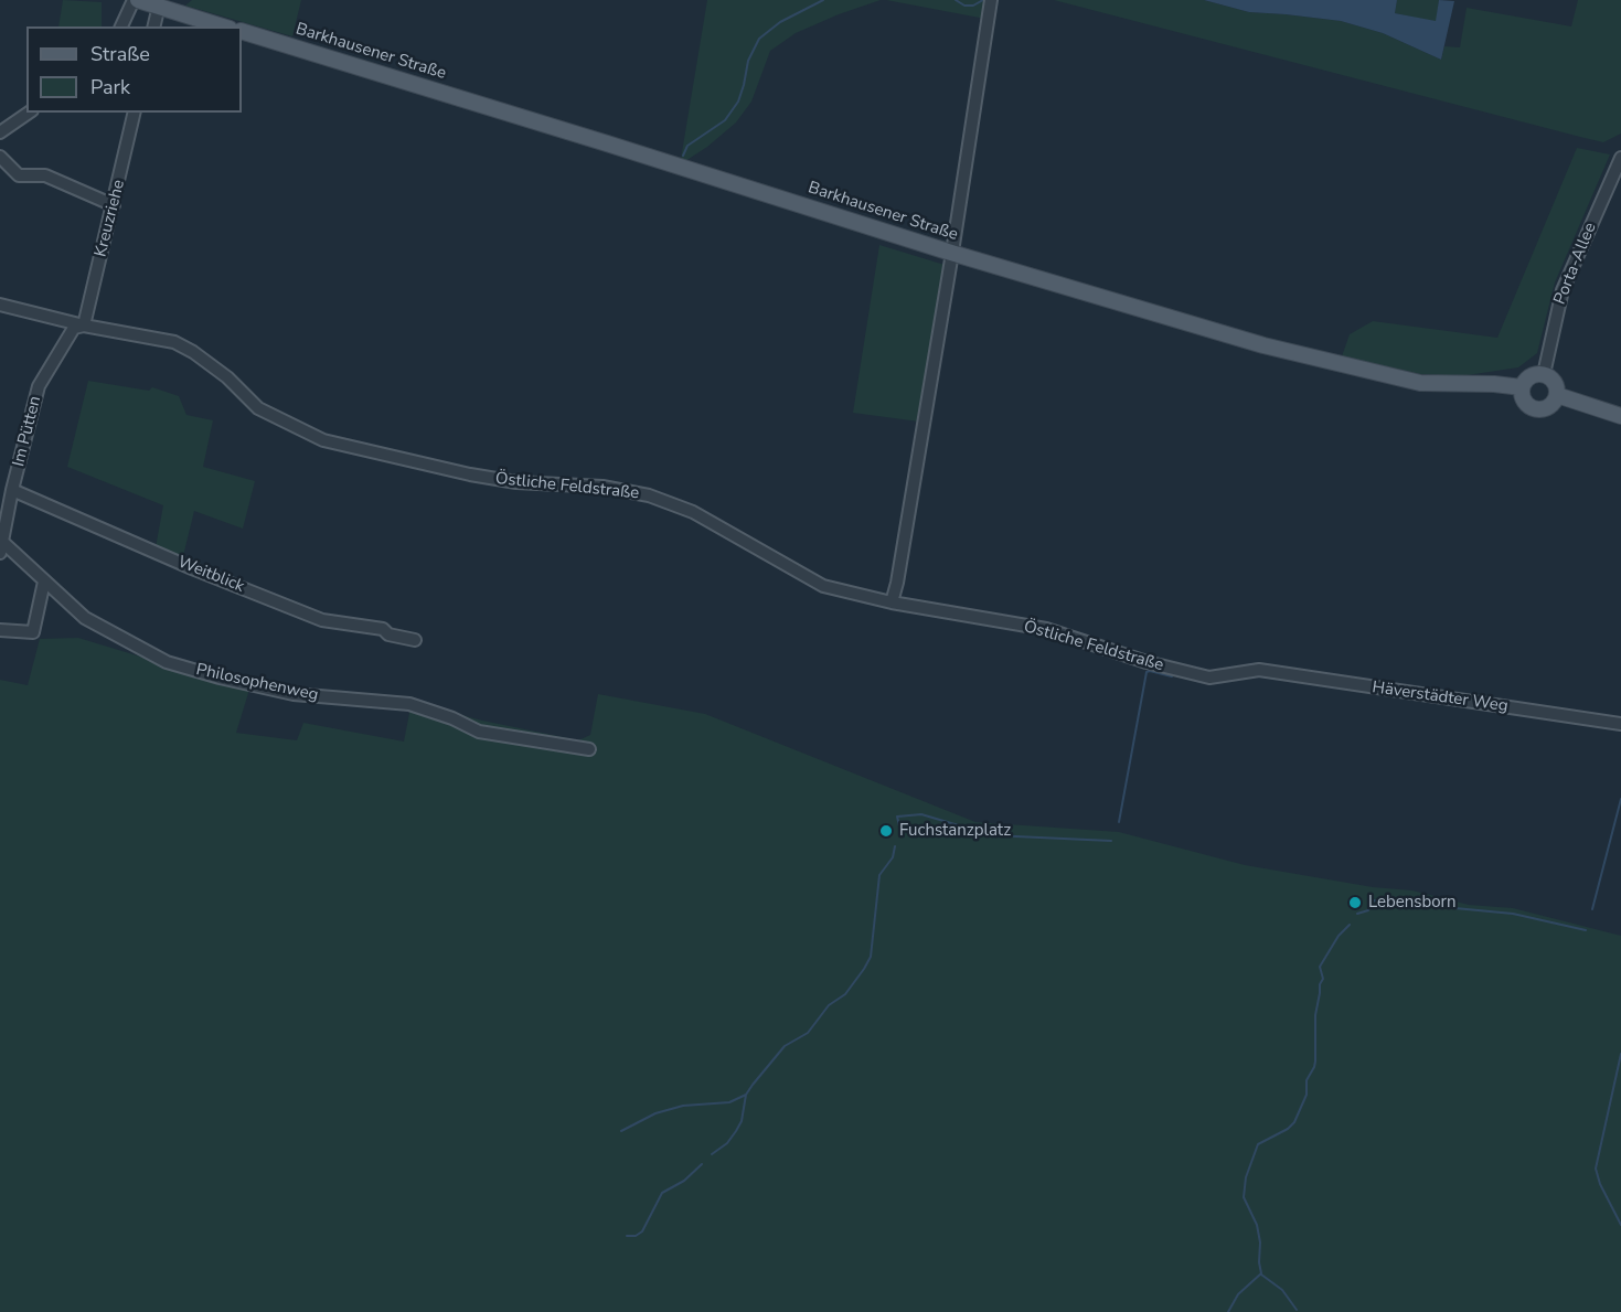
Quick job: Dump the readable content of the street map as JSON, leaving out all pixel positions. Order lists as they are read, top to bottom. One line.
{"streets":{"main road":["Barkhausener Straße"],"street":["Kreuzriehe","Porta-Allee","Im Pütten","Östliche Feldstraße","Weitblick","Philosophenweg","Häverstädter Weg"]},"crossings":[["Barkhausener Straße","Porta-Allee"],["Kreuzriehe","Im Pütten"],["Kreuzriehe","Östliche Feldstraße"],["Im Pütten","Östliche Feldstraße"],["Im Pütten","Weitblick"],["Im Pütten","Philosophenweg"],["Östliche Feldstraße","Häverstädter Weg"]],"places":["Fuchstanzplatz","Lebensborn"],"legend":["Straße","Park"]}
